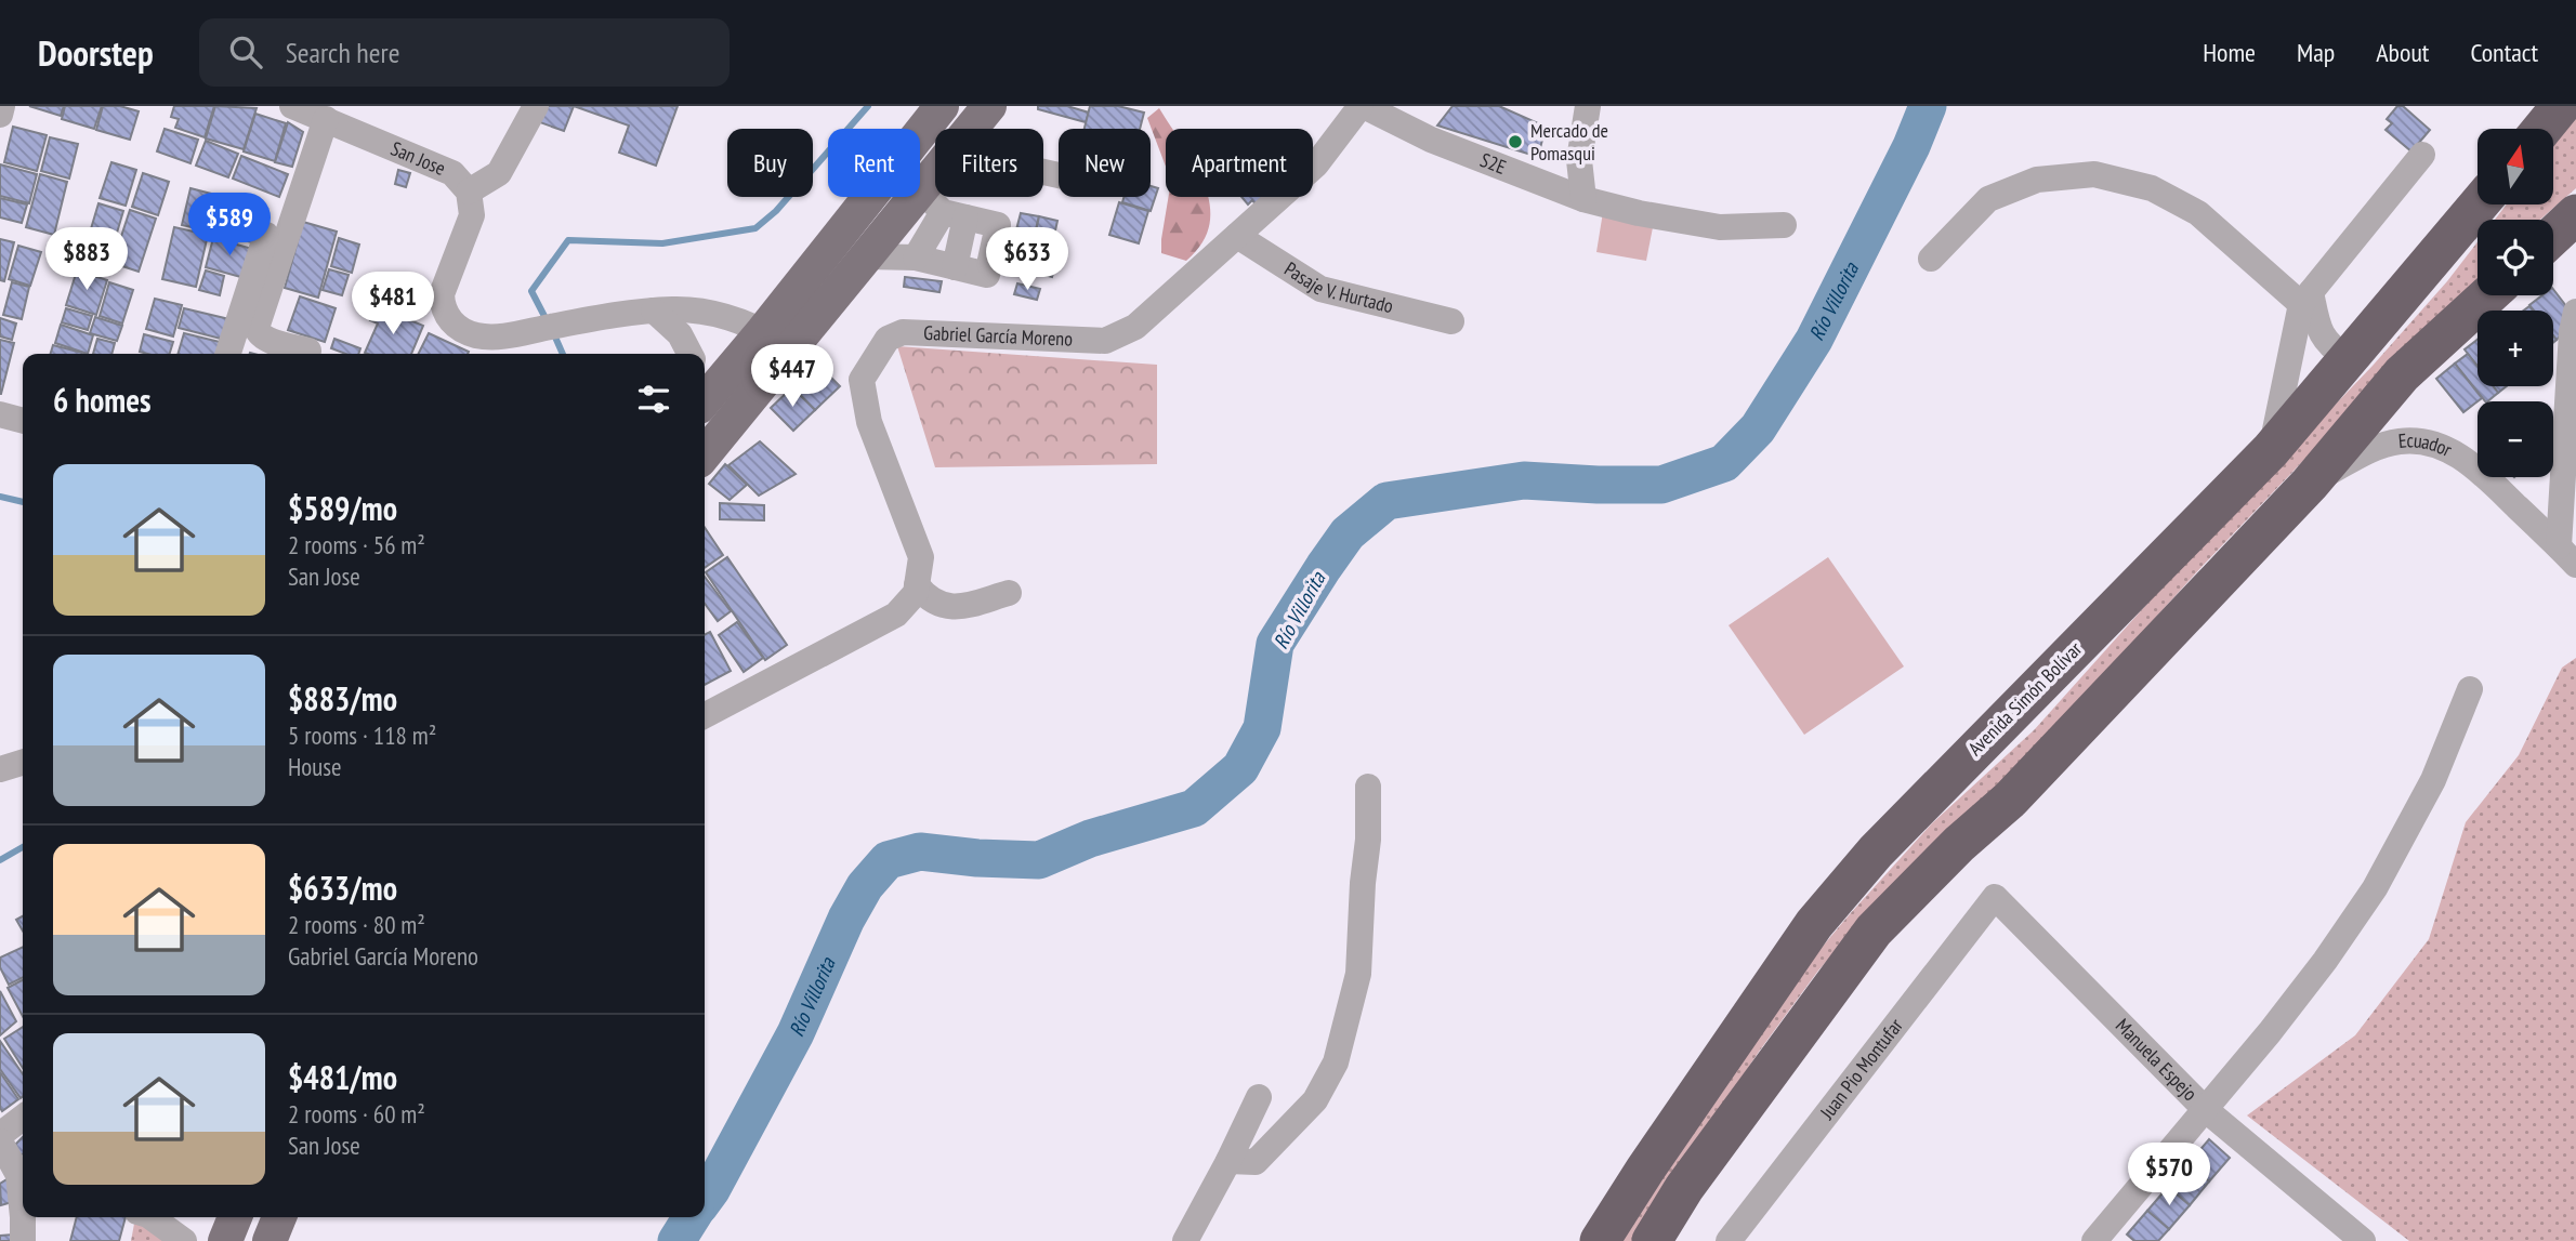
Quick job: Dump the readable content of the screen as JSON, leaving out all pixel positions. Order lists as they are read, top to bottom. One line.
{"streets":{"highway":["Avenida Simón Bolívar"],"street":["San Jose","S2E","Pasaje V. Hurtado","Gabriel García Moreno","Ecuador","Manuela Espejo","Juan Pio Montufar"]},"crossings":[["S2E","Gabriel García Moreno"],["Pasaje V. Hurtado","Gabriel García Moreno"],["Manuela Espejo","Juan Pio Montufar"]],"water":["Río Villorita"],"places":["Mercado de Pomasqui"],"north":"top","page":{"header":"Doorstep","search":"Search here","nav":["Home","Map","About","Contact"],"map_buttons":["+","−"],"chip":["Buy","Rent","Filters","New","Apartment"],"price":["$589","$883","$633","$481","$447","$570"],"heading":"6 homes","list":[{"name":"$589/mo","note":"2 rooms · 56 m² · San Jose"},{"name":"$883/mo","note":"5 rooms · 118 m² · House"},{"name":"$633/mo","note":"2 rooms · 80 m² · Gabriel García Moreno"},{"name":"$481/mo","note":"2 rooms · 60 m² · San Jose"}]}}
